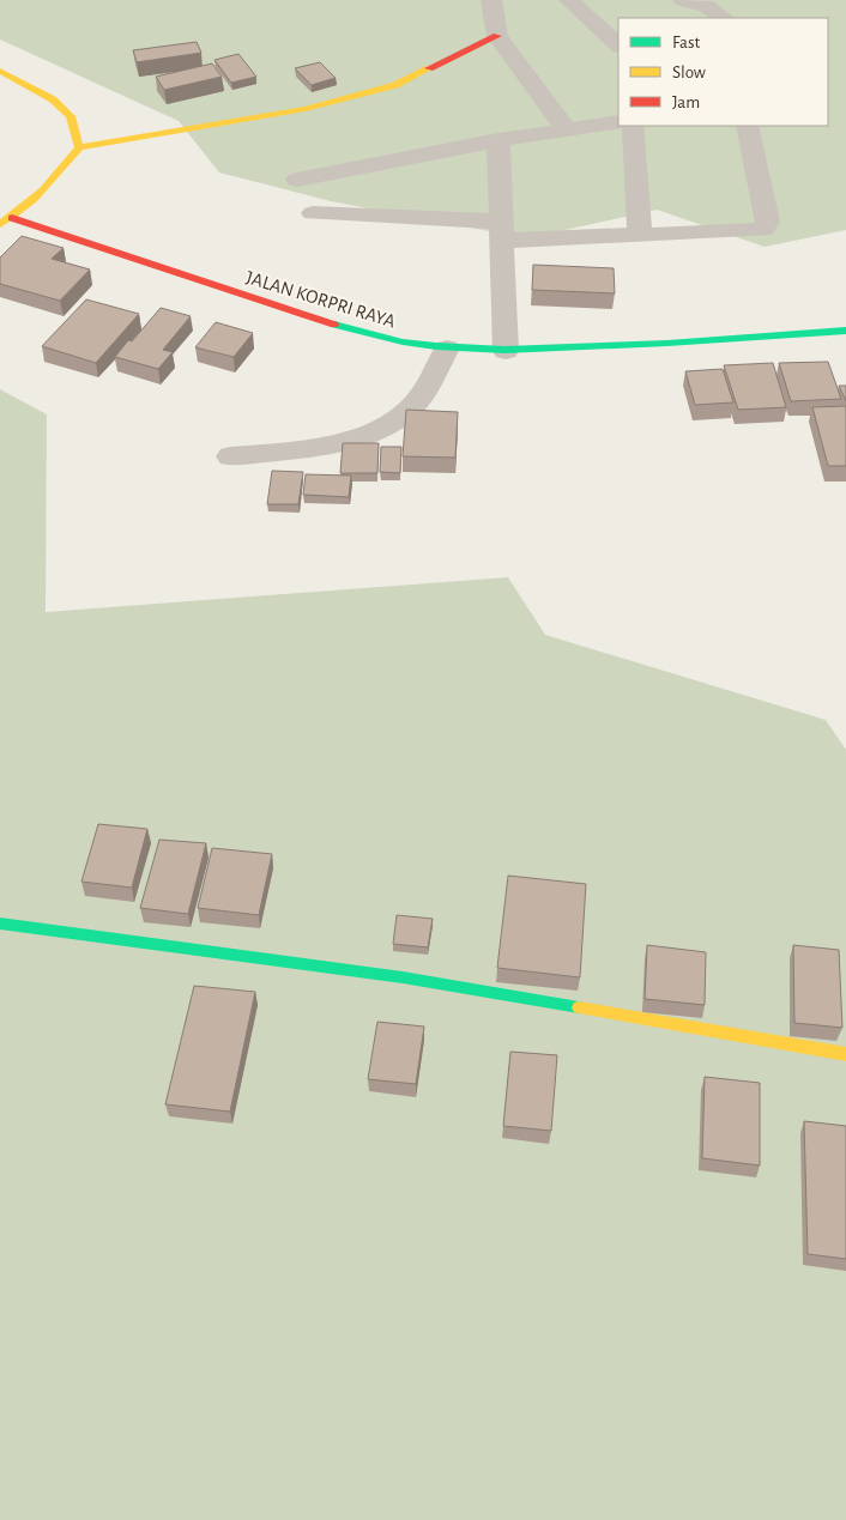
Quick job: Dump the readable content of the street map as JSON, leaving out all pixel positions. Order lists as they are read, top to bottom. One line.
{"streets":{"main road":["JALAN KORPRI RAYA"]},"legend":["Fast","Slow","Jam"]}
